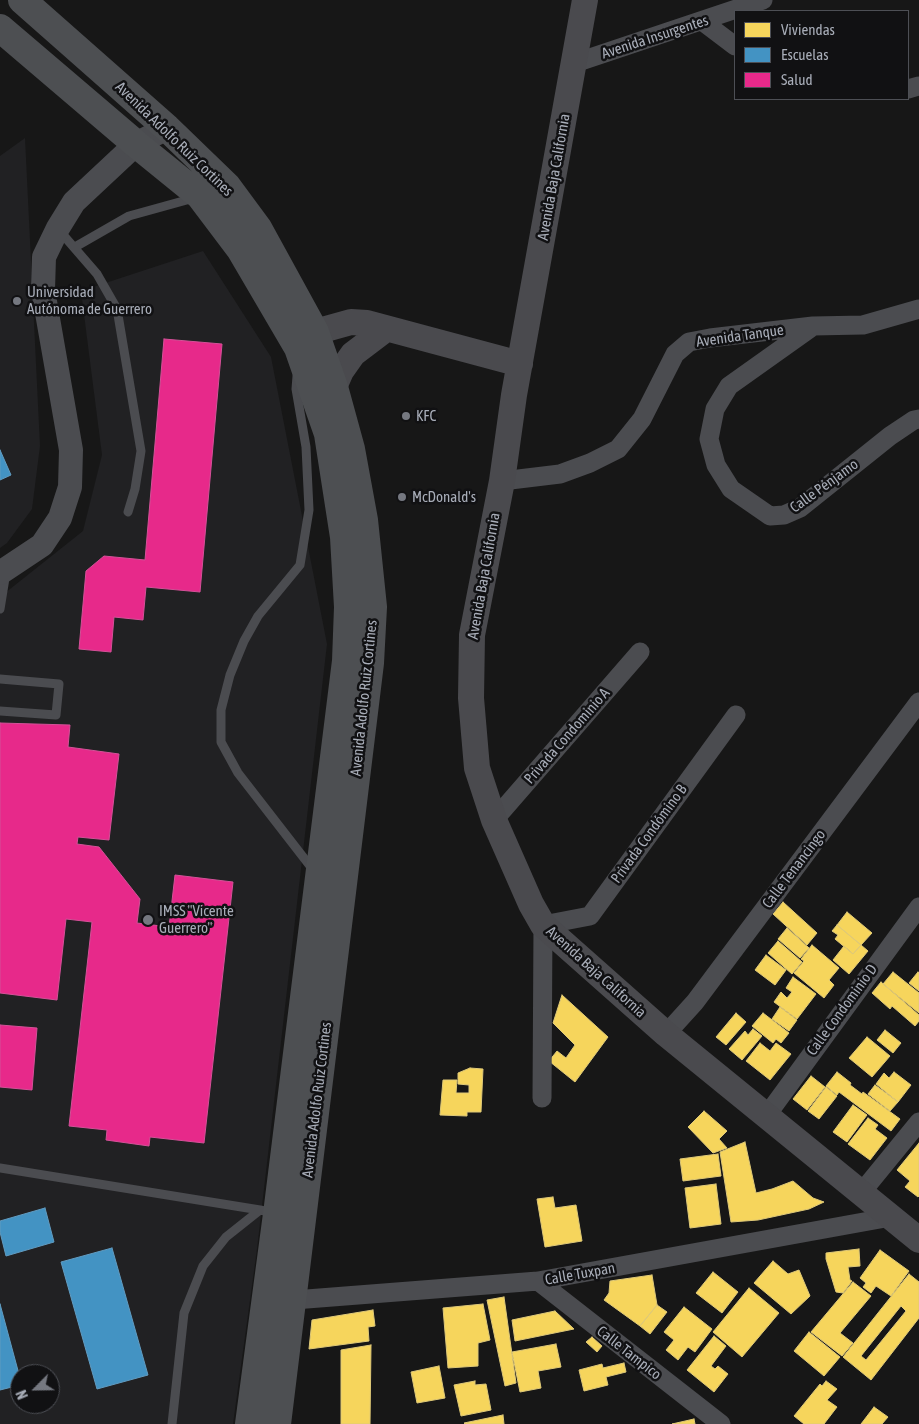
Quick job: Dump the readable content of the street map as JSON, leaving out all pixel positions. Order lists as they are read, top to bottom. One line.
{"streets":{"main road":["Avenida Adolfo Ruiz Cortines","Avenida Baja California"],"street":["Avenida Insurgentes","Avenida Tanque","Calle Pénjamo","Privada Condominio A","Privada Condómino B","Calle Tenancingo","Calle Condominio D","Calle Tuxpan","Calle Tampico"]},"crossings":[["Avenida Insurgentes","Avenida Baja California"],["Avenida Adolfo Ruiz Cortines","Calle Tuxpan"],["Avenida Baja California","Avenida Tanque"],["Avenida Baja California","Privada Condominio A"],["Avenida Baja California","Privada Condómino B"],["Avenida Baja California","Calle Tenancingo"],["Avenida Baja California","Calle Condominio D"],["Avenida Baja California","Calle Tuxpan"],["Avenida Tanque","Calle Pénjamo"],["Calle Tuxpan","Calle Tampico"]],"places":["Universidad Autónoma de Guerrero","KFC","McDonald's","IMSS \"Vicente Guerrero\""],"legend":["Viviendas","Escuelas","Salud"],"north":"bottom left"}
